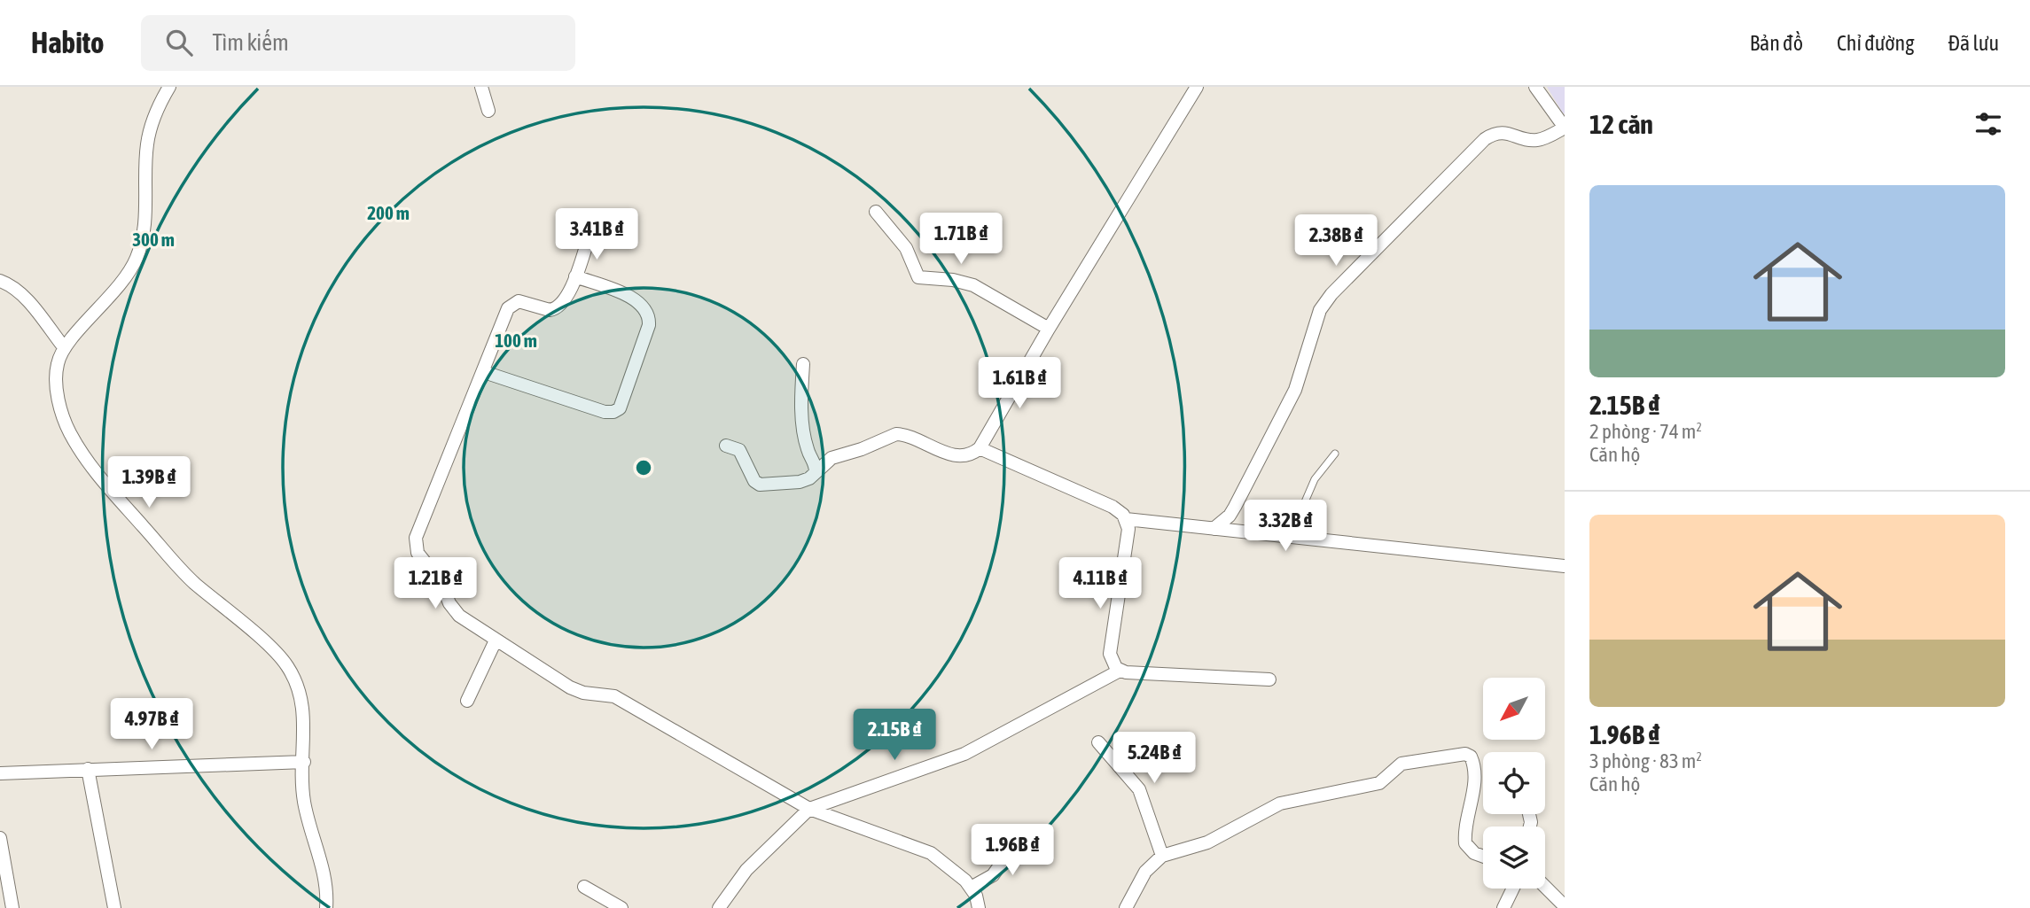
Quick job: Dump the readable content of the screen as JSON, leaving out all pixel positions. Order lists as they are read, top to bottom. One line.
{"north":"bottom left","page":{"header":"Habito","search":"Tìm kiếm","nav":["Bản đồ","Chỉ đường","Đã lưu"],"heading":"12 căn","list":[{"name":"2.15B ₫","note":"2 phòng · 74 m² · Căn hộ"},{"name":"1.96B ₫","note":"3 phòng · 83 m² · Căn hộ"}],"price":["3.41B ₫","1.71B ₫","2.38B ₫","1.61B ₫","1.39B ₫","3.32B ₫","1.21B ₫","4.11B ₫","4.97B ₫","2.15B ₫","5.24B ₫","1.96B ₫"]},"rings":["200 m","300 m","100 m"]}
